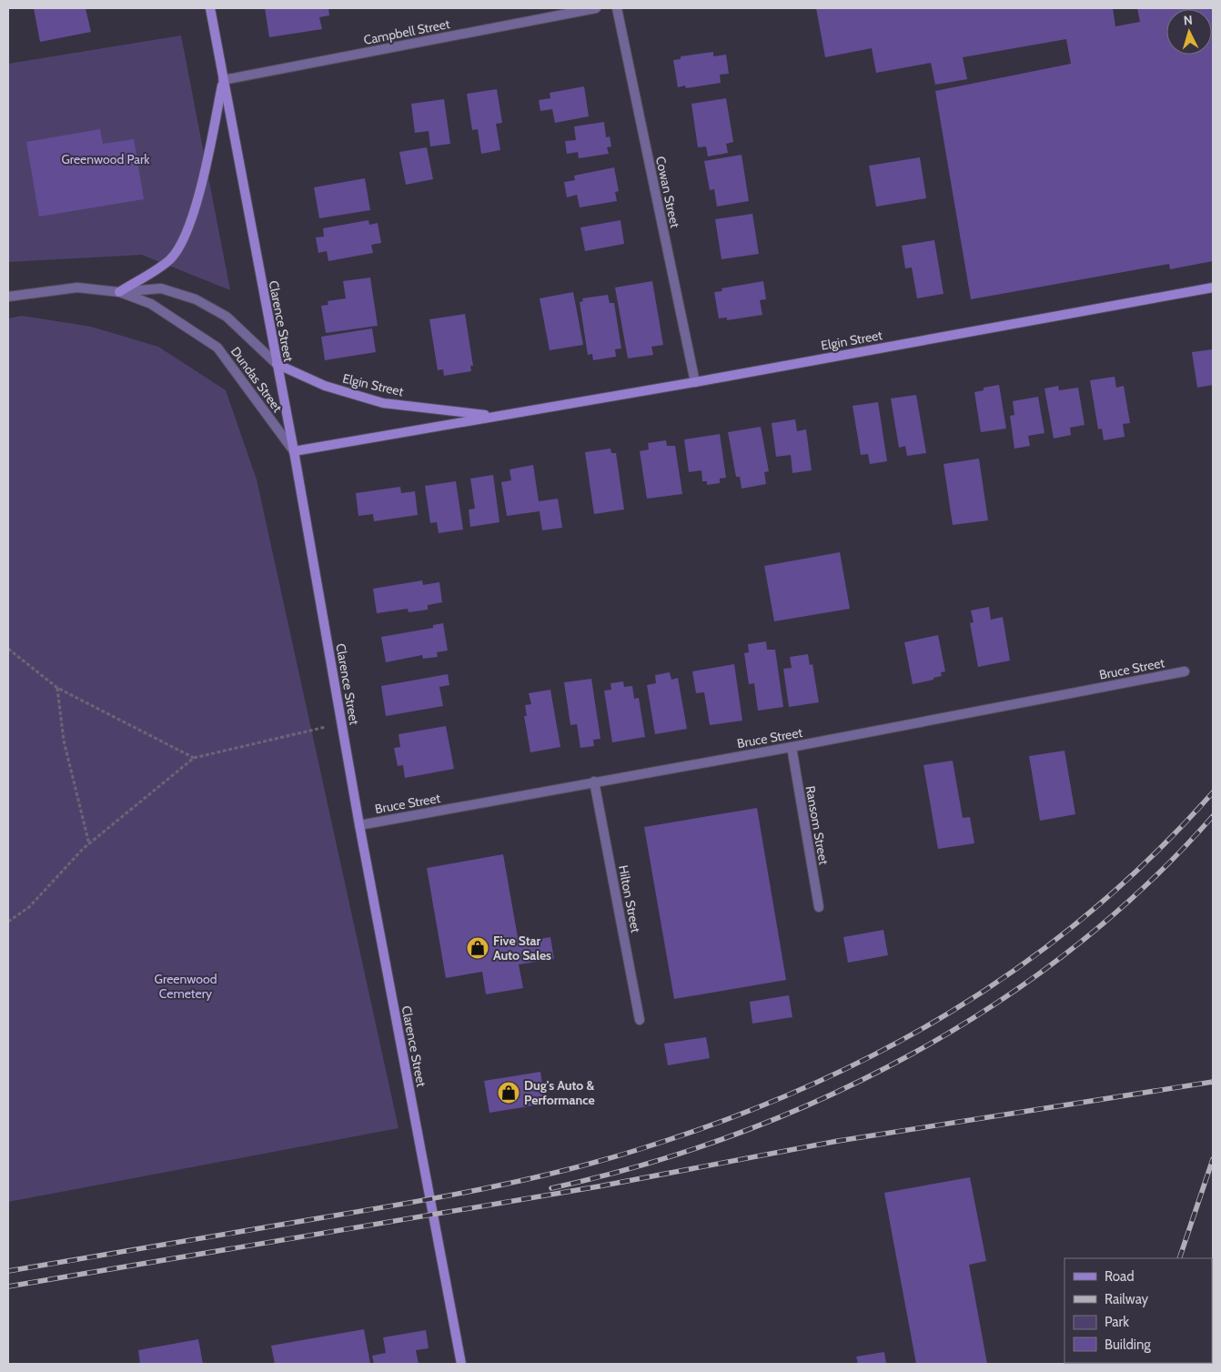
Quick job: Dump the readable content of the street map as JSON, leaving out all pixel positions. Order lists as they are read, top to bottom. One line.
{"streets":{"main road":["Clarence Street","Elgin Street"],"street":["Campbell Street","Cowan Street","Dundas Street","Bruce Street","Ransom Street","Hilton Street"]},"crossings":[["Campbell Street","Clarence Street"],["Cowan Street","Elgin Street"],["Clarence Street","Elgin Street"],["Clarence Street","Dundas Street"],["Clarence Street","Bruce Street"],["Elgin Street","Dundas Street"],["Bruce Street","Ransom Street"],["Bruce Street","Hilton Street"]],"parks":["Greenwood Park","Greenwood Cemetery"],"places":{"shop":["Five Star Auto Sales","Dug's Auto & Performance"]},"legend":["Road","Railway","Park","Building"],"north":"top"}
